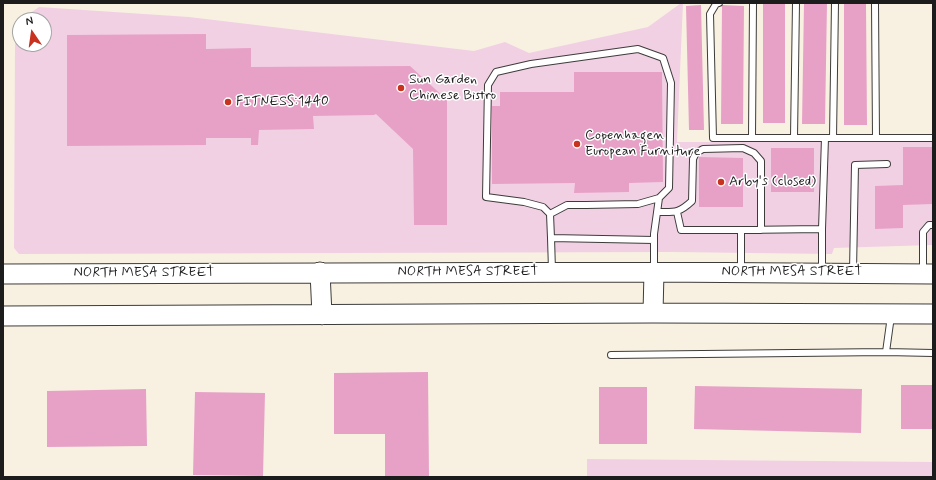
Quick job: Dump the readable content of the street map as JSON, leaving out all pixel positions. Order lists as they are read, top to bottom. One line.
{"streets":{"main road":["NORTH MESA STREET"]},"places":["Sun Garden Chinese Bistro","FITNESS:1440","Copenhagen European Furniture","Arby's (closed)"],"north":"top"}
